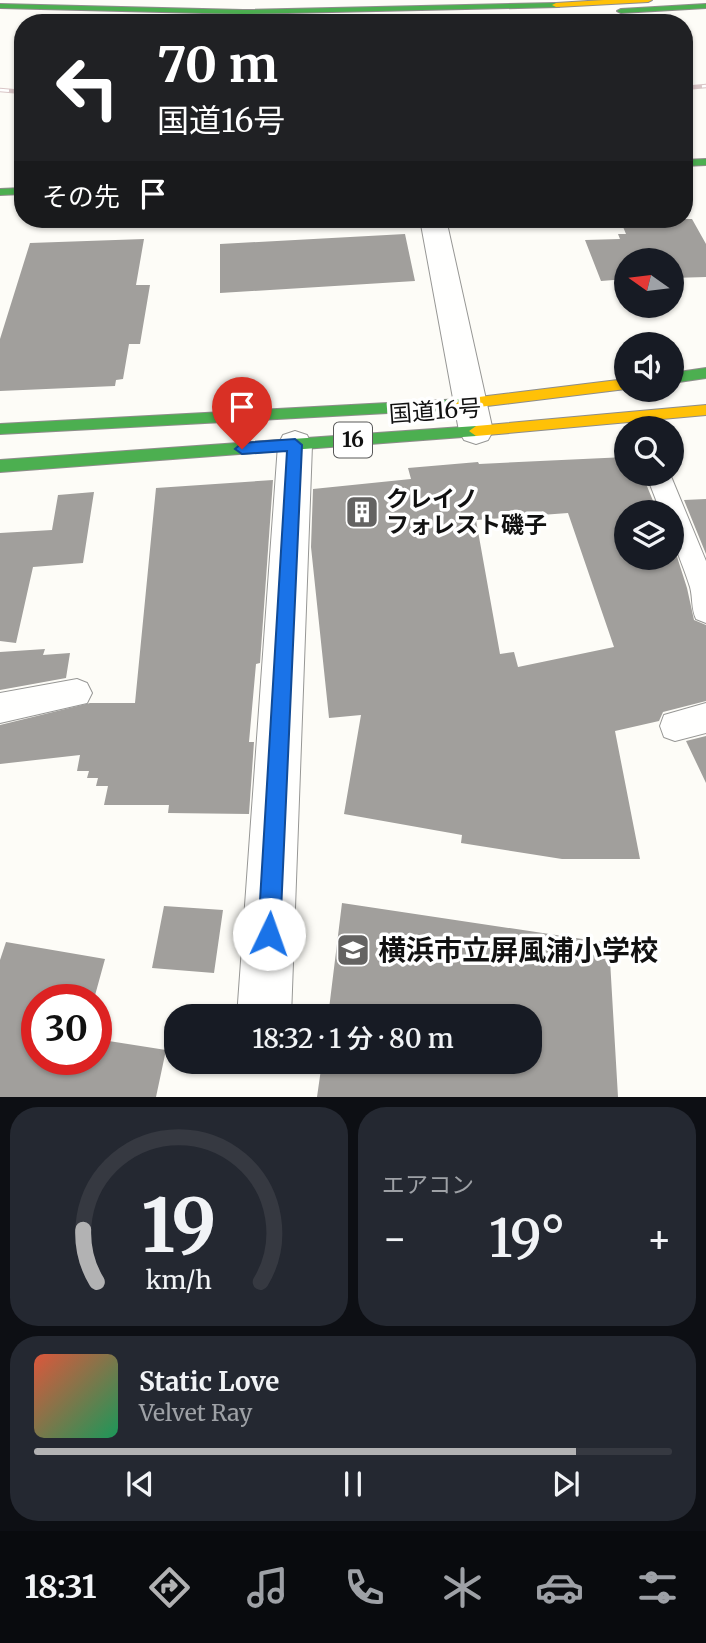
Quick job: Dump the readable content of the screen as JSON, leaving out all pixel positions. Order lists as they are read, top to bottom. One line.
{"streets":{"main road":["国道16号","16"]},"places":{"building":["クレイノ フォレスト磯子"],"school or university":["横浜市立屏風浦小学校"]},"north":"left","page":{"turn":["70 m","国道16号"],"then":"その先","limit":"30","trip":"18:32 · 1 分 · 80 m","tile":"エアコン","heat":["−","19°","+"],"song":["Static Love","Velvet Ray"],"tabs":"18:31","gauge":["19","km/h"]}}
